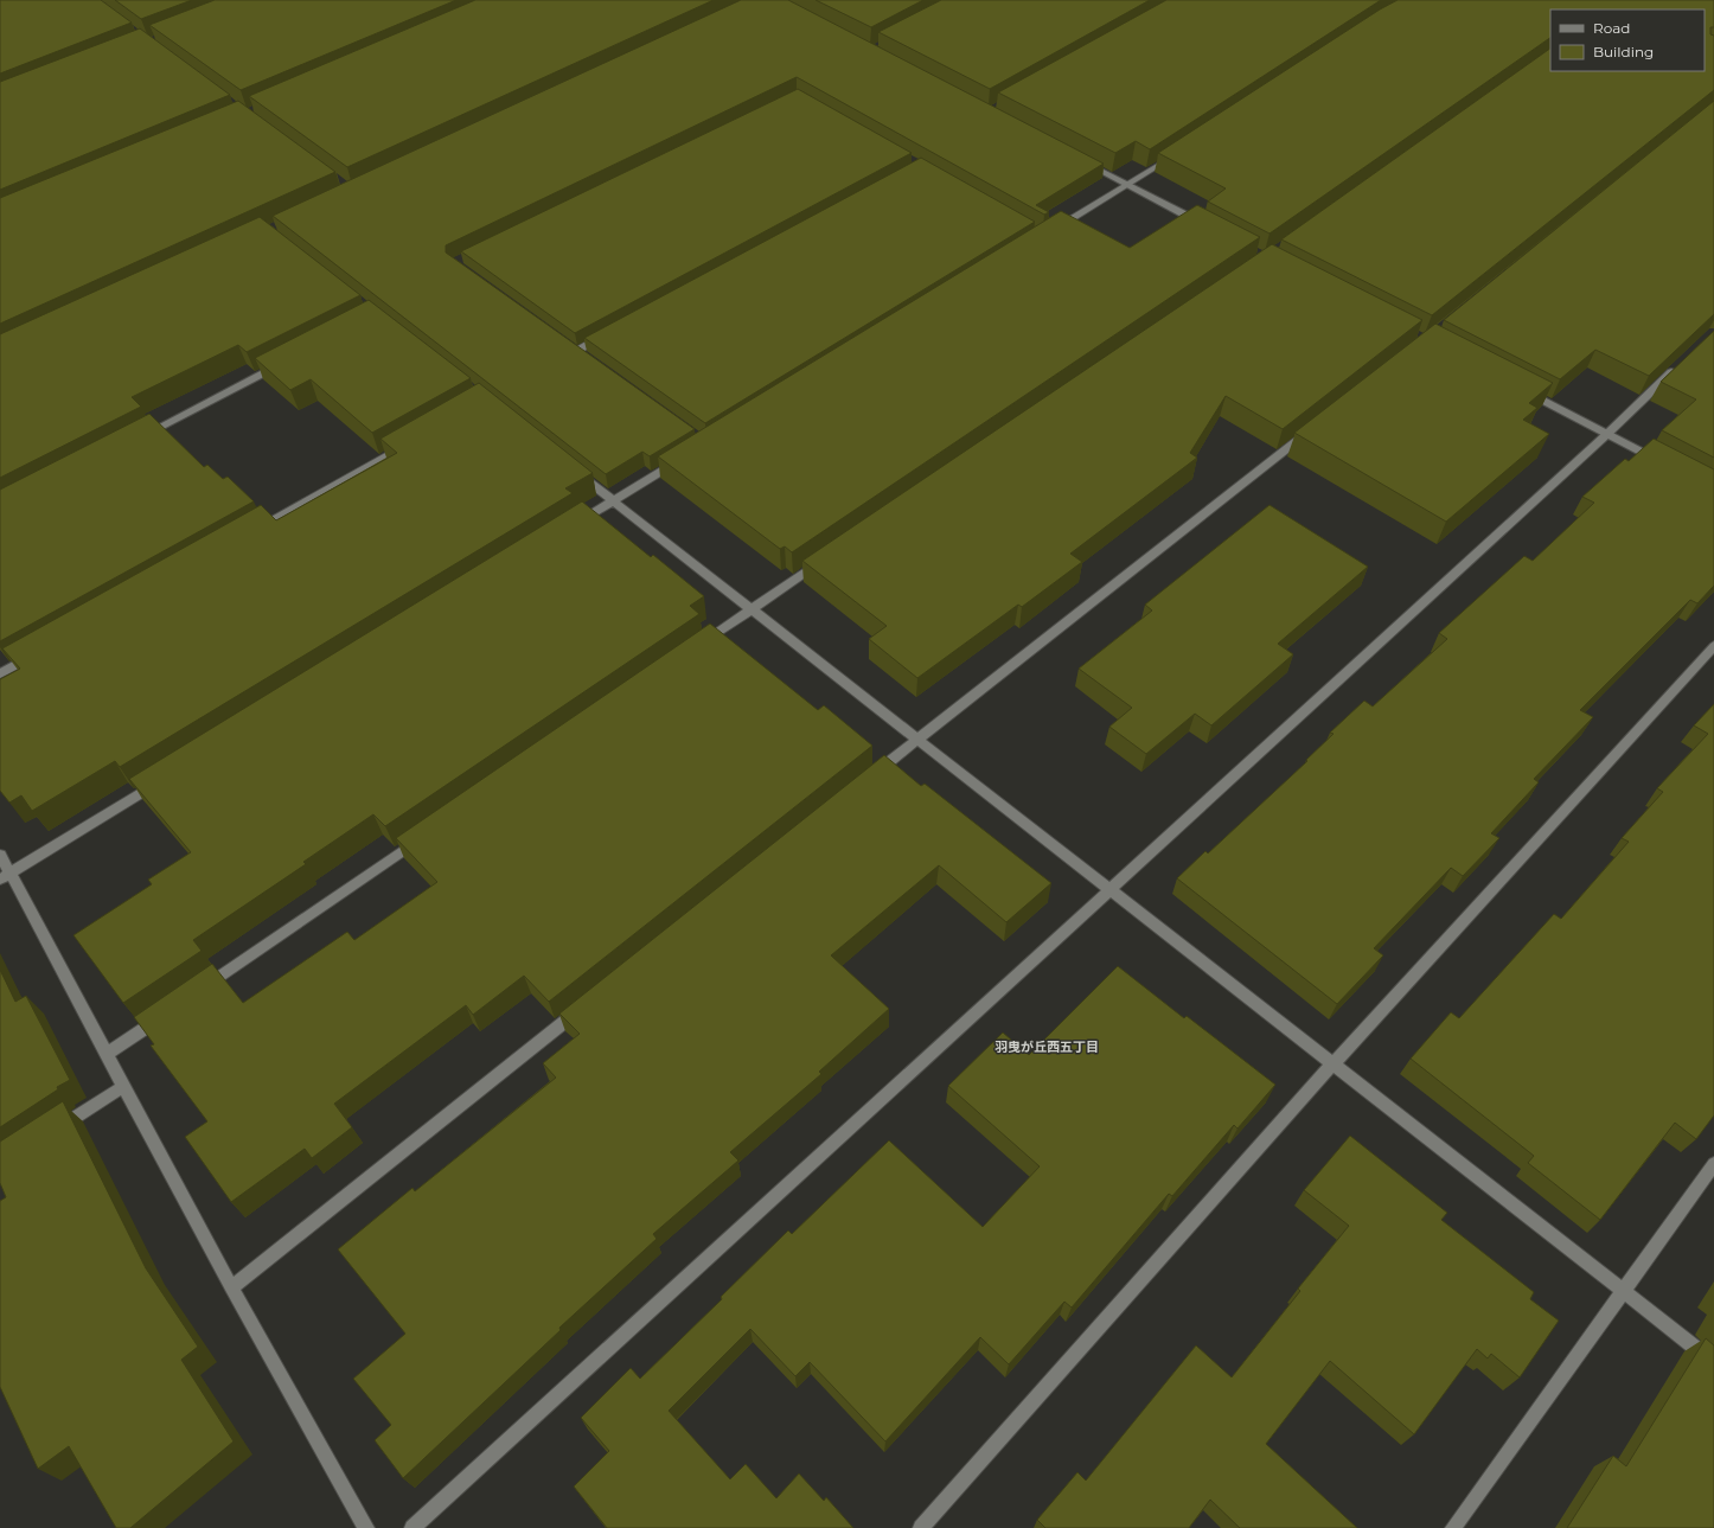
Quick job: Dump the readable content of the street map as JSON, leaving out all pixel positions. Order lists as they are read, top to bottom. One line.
{"districts":["羽曳が丘西五丁目"],"legend":["Road","Building"]}
